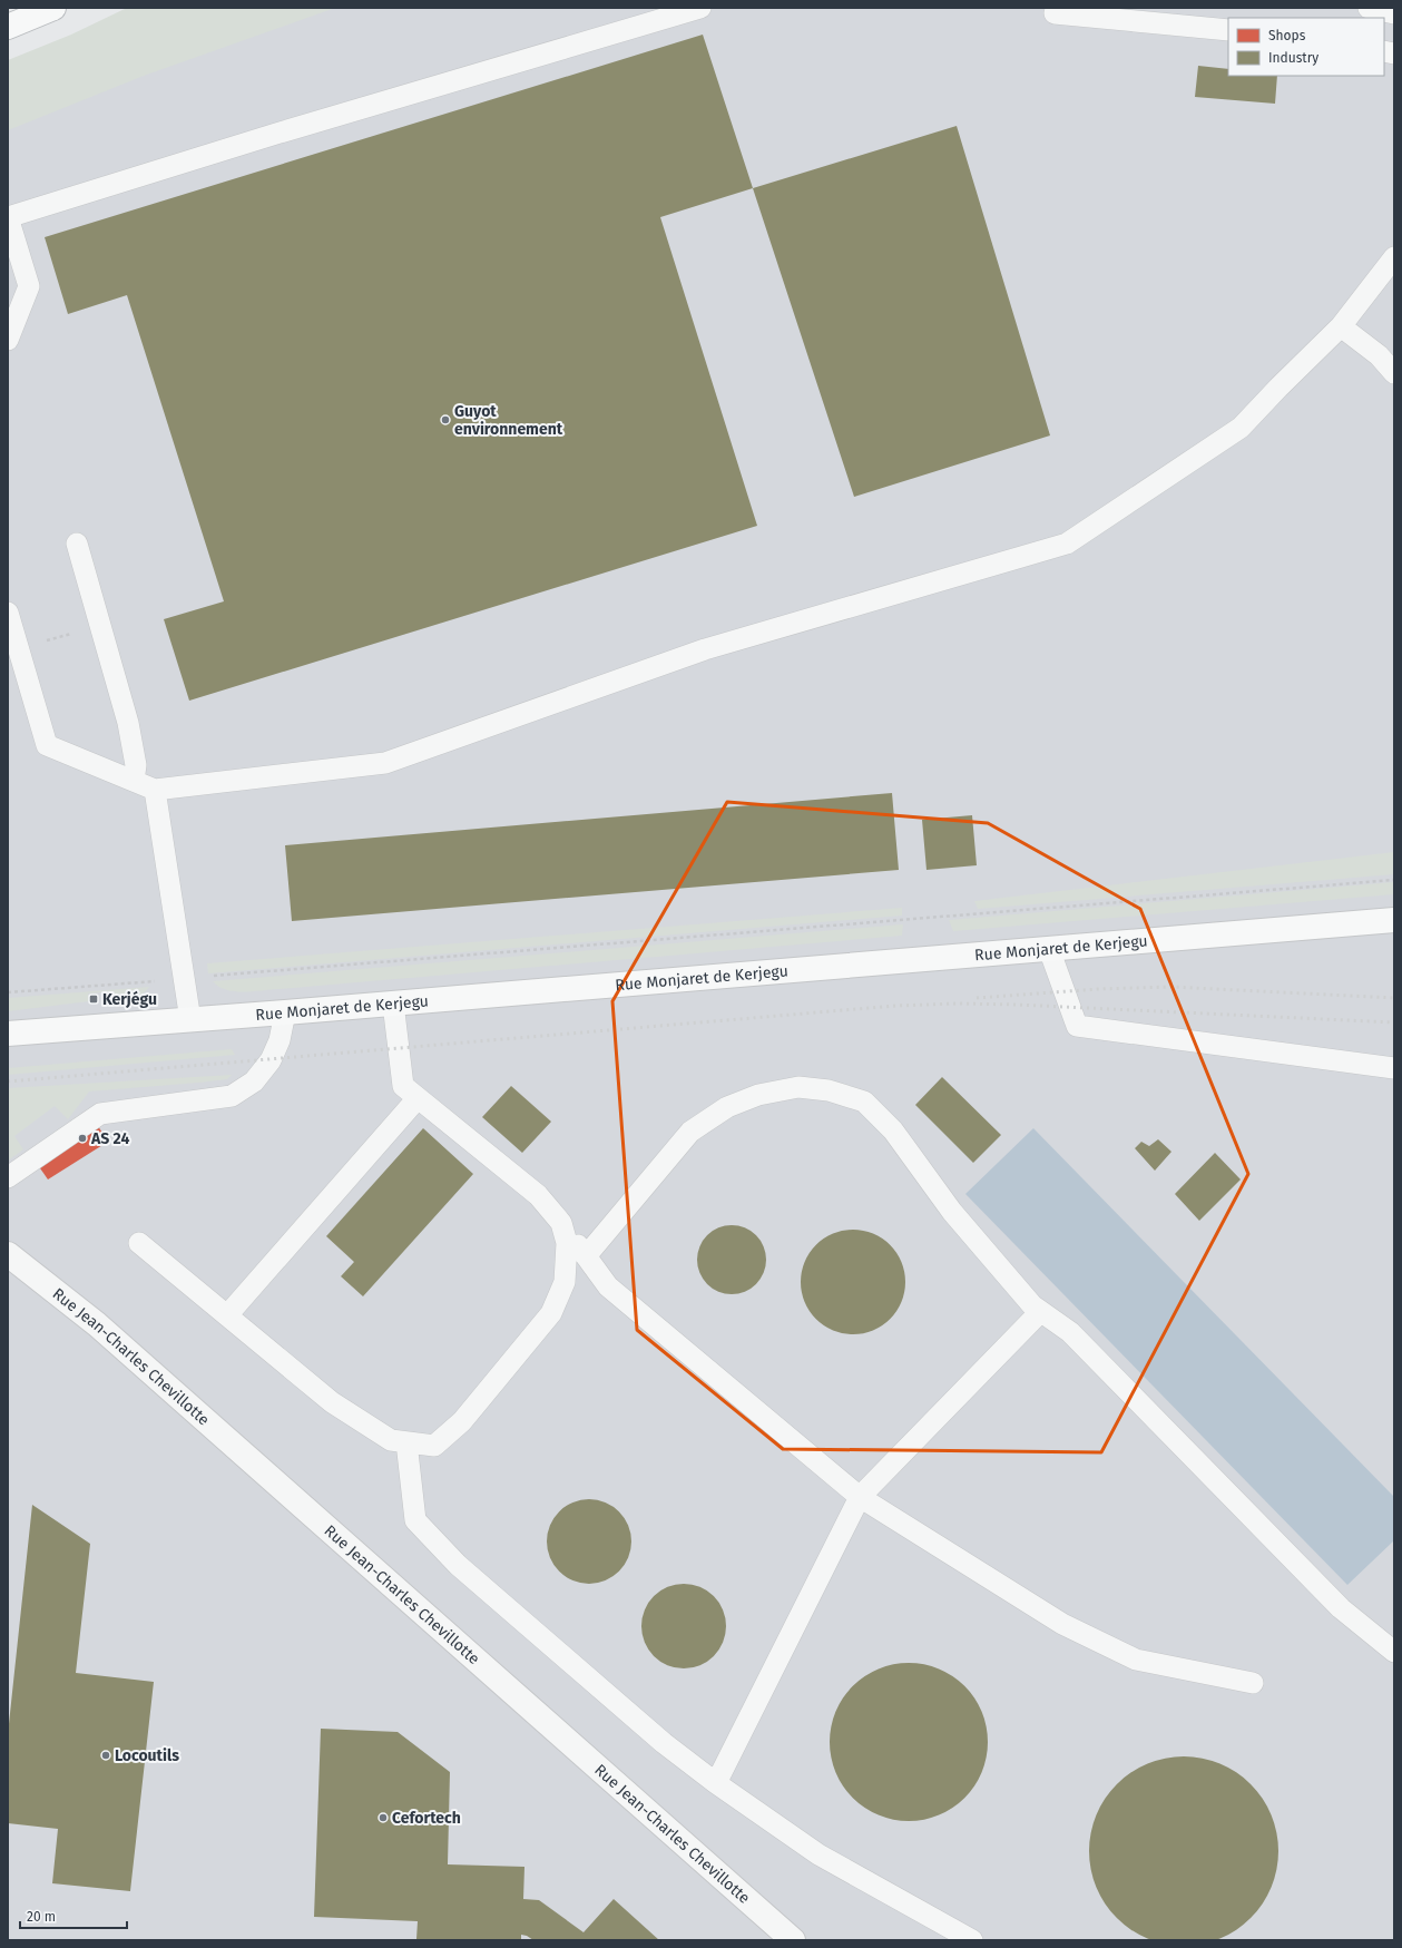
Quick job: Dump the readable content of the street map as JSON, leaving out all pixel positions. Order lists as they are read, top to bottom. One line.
{"streets":{"main road":["Rue Monjaret de Kerjegu"],"street":["Rue Jean-Charles Chevillotte"]},"places":{"other":["Guyot environnement","AS 24","Locoutils","Cefortech"],"transit":["Kerjégu"]},"legend":["Shops","Industry"],"scale_bar":"20 m"}
